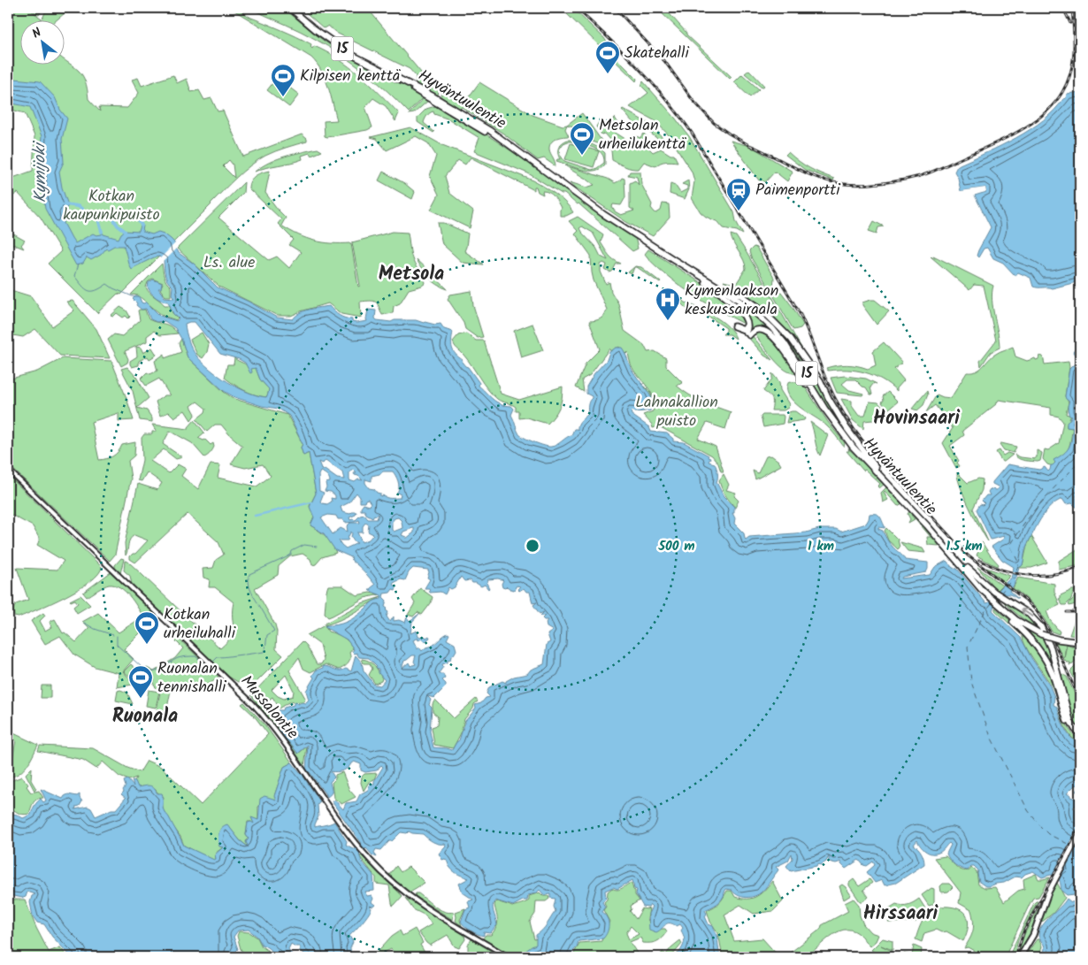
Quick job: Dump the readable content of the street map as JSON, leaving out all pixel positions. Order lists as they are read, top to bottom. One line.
{"streets":{"highway":["15","Hyväntuulentie"],"main road":["Mussalontie"]},"districts":["Metsola","Hovinsaari","Ruonala","Hirssaari"],"water":["Kymijoki"],"parks":["Kotkan kaupunkipuisto","Ls. alue","Lahnakallion puisto"],"places":{"sports":["Skatehalli","Kilpisen kenttä","Metsolan urheilukenttä","Kotkan urheiluhalli","Ruonalan tennishalli"],"station":["Paimenportti"],"hospital":["Kymenlaakson keskussairaala"]},"north":"top left","rings":["500 m","1 km","1.5 km"]}
